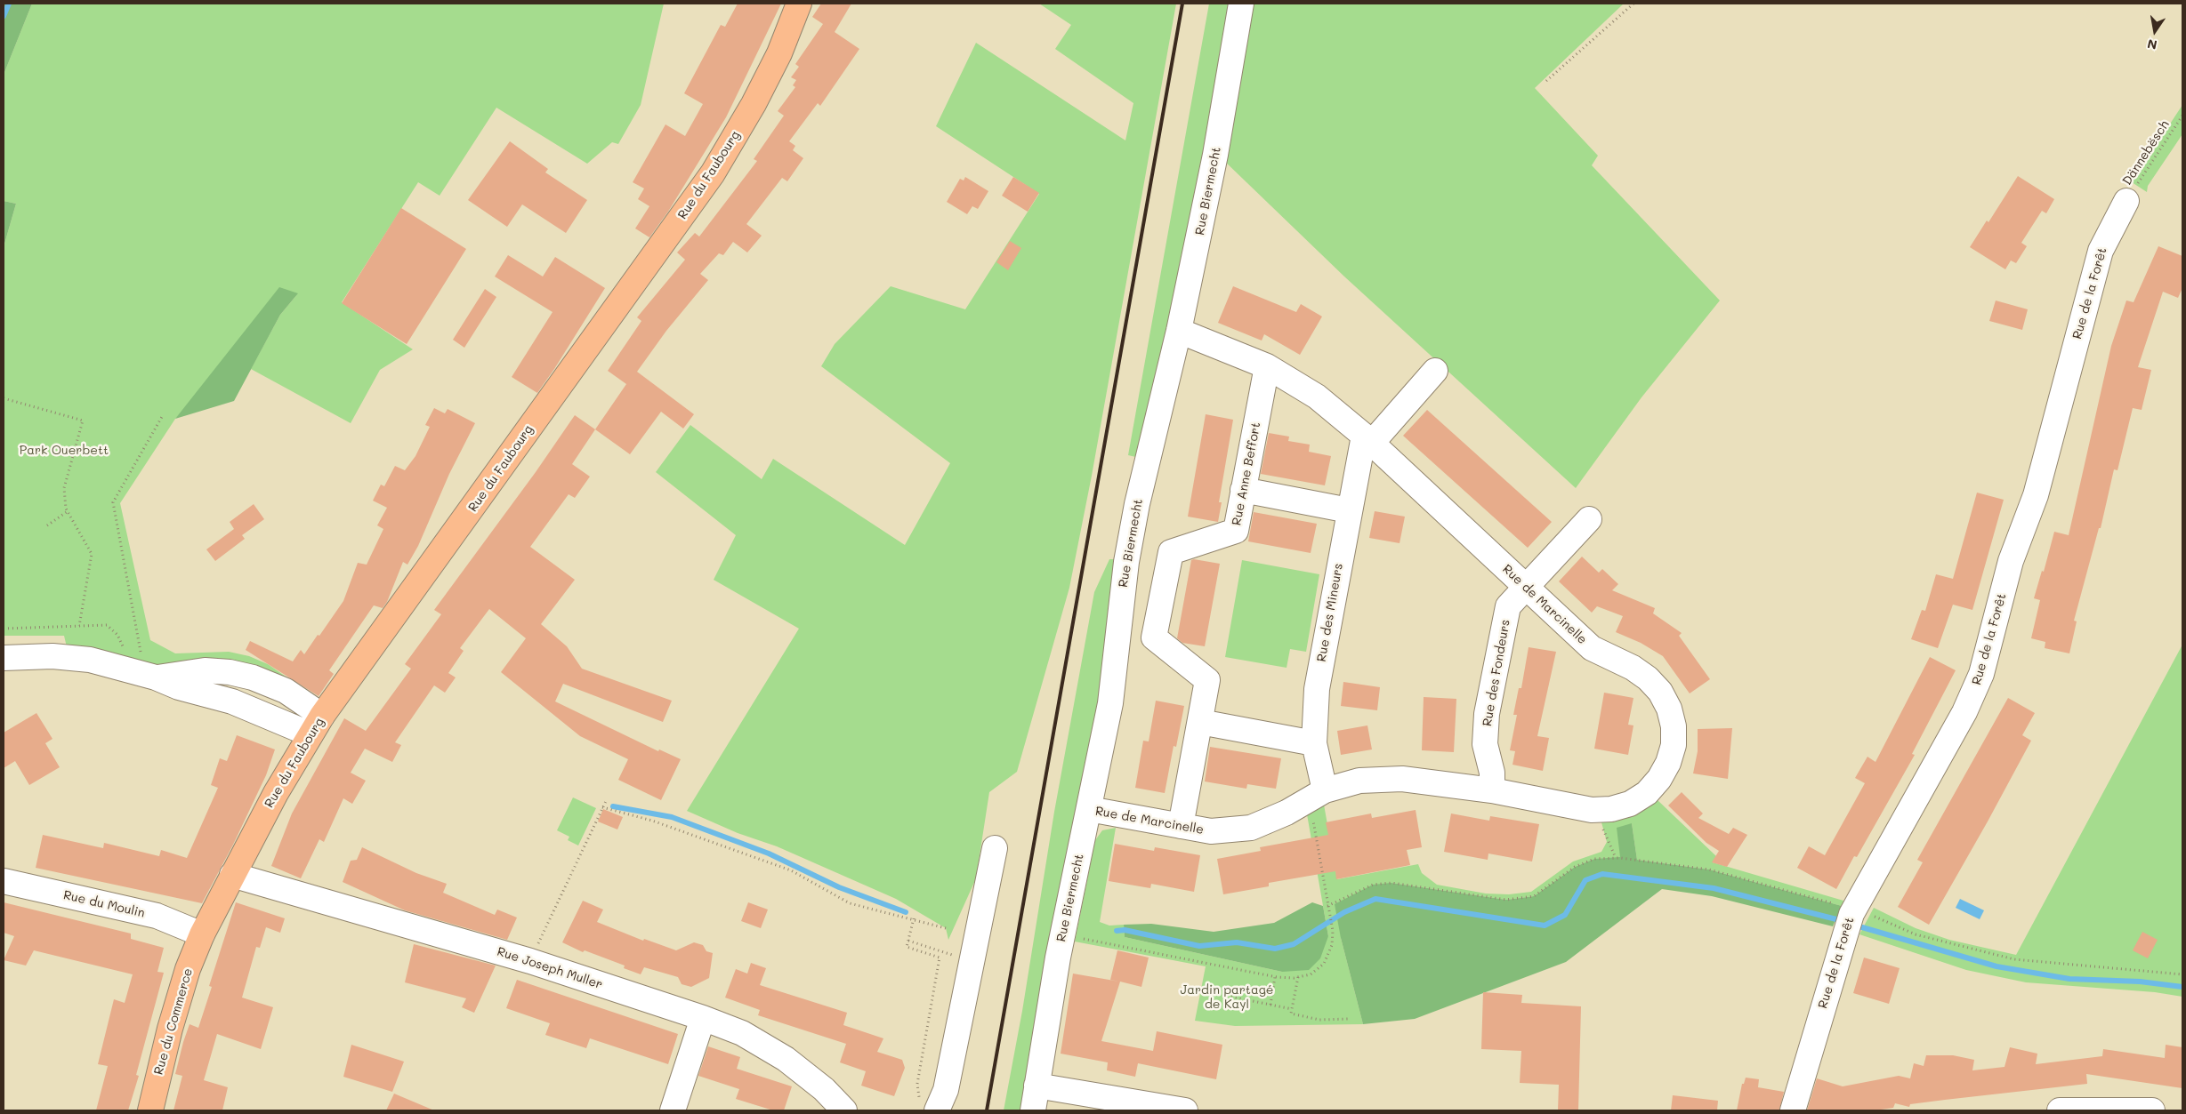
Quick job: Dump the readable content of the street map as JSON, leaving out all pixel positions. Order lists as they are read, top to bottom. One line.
{"streets":{"main road":["Rue du Faubourg","Rue du Commerce"],"street":["Rue Biermecht","Rue de la Forêt","Rue Anne Beffort","Rue de Marcinelle","Rue des Mineurs","Rue des Fondeurs","Rue du Moulin","Rue Joseph Muller"],"path":["Dännebësch"]},"crossings":[["Dännebësch","Rue de la Forêt"],["Rue du Faubourg","Rue du Moulin"],["Rue du Faubourg","Rue Joseph Muller"],["Rue du Faubourg","Rue du Commerce"],["Rue Biermecht","Rue de Marcinelle"],["Rue Anne Beffort","Rue de Marcinelle"],["Rue de Marcinelle","Rue des Mineurs"],["Rue de Marcinelle","Rue des Fondeurs"],["Rue du Moulin","Rue du Commerce"]],"parks":["Park Ouerbett","Jardin partagé de Kayl"],"north":"bottom"}
